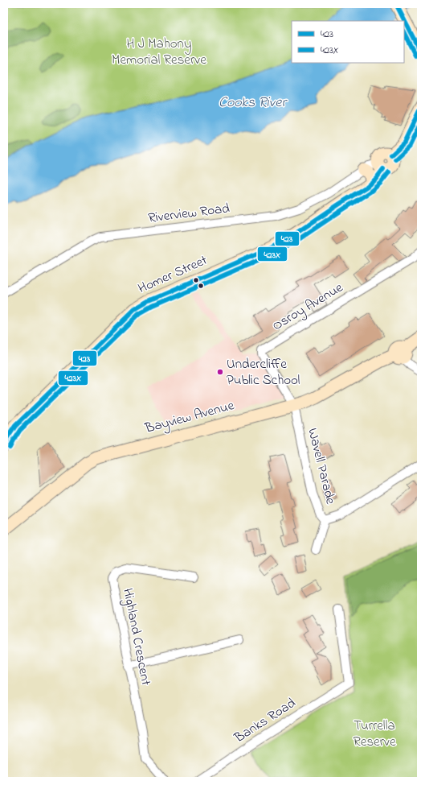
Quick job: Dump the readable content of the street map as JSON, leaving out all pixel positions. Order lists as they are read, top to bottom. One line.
{"streets":{"main road":["Homer Street","Bayview Avenue"],"street":["Riverview Road","Osroy Avenue","Wavell Parade","Highland Crescent","Banks Road"]},"crossings":[["Riverview Road","Homer Street"],["Osroy Avenue","Bayview Avenue"],["Osroy Avenue","Wavell Parade"],["Bayview Avenue","Wavell Parade"]],"water":["Cooks River"],"parks":["H J Mahony Memorial Reserve","Turrella Reserve"],"places":["Undercliffe Public School"],"lines":["transit line 423","transit line 423X"],"legend":["423","423X"]}
